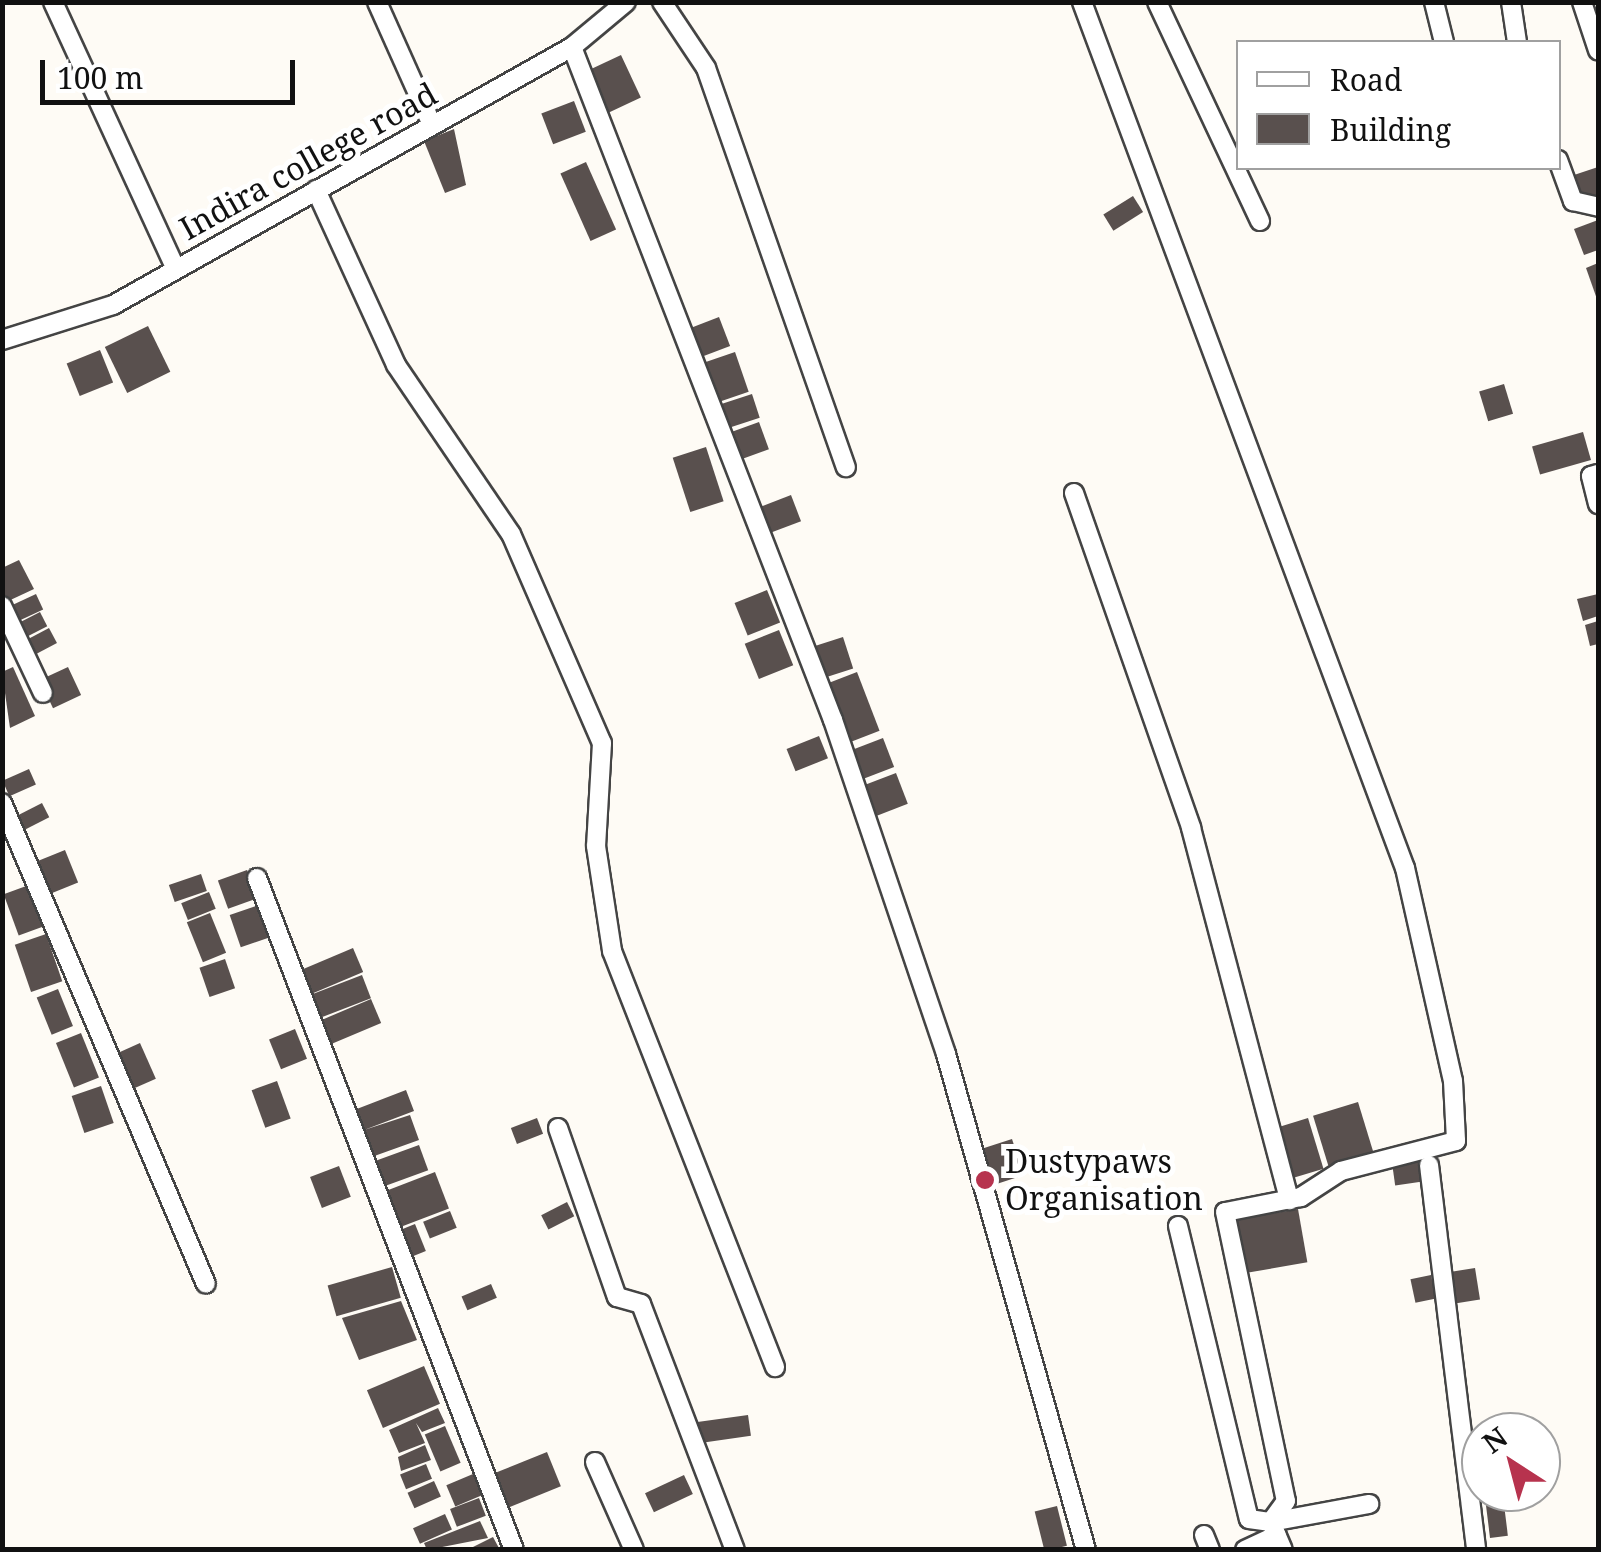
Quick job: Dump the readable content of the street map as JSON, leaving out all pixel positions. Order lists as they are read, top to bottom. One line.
{"streets":{"street":["Indira college road"]},"places":["Dustypaws Organisation"],"legend":["Road","Building"],"scale_bar":"100 m","north":"top left"}
